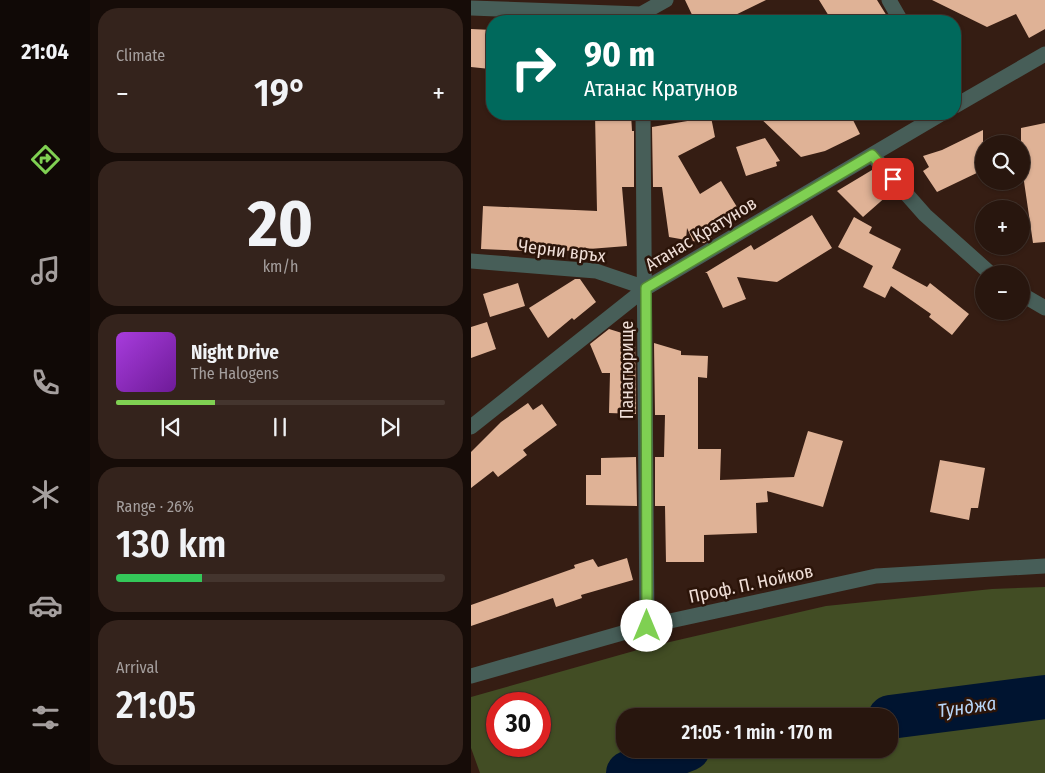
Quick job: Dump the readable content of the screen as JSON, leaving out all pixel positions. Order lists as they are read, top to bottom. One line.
{"streets":{"street":["Атанас Кратунов","Черни връх","Панагюрище","Проф. П. Нойков"]},"crossings":[["Атанас Кратунов","Черни връх"],["Атанас Кратунов","Панагюрище"],["Черни връх","Панагюрище"],["Панагюрище","Проф. П. Нойков"]],"water":["Тунджа"],"page":{"tabs":"21:04","tile":["Climate",["20","km/h"],["Range · 26%","130 km"],["Arrival","21:05"]],"turn":["90 m","Атанас Кратунов"],"heat":["−","19°","+"],"map_buttons":["+","−"],"song":["Night Drive","The Halogens"],"limit":"30","trip":"21:05 · 1 min · 170 m"}}
